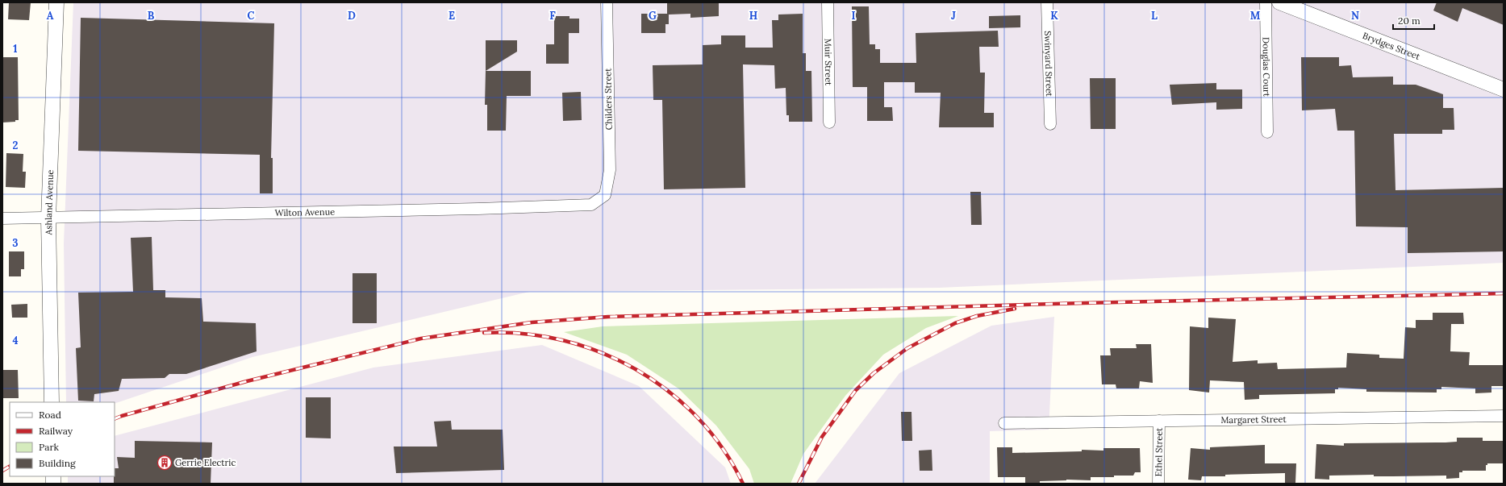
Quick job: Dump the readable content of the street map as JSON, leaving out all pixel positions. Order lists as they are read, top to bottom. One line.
{"streets":{"street":["Brydges Street","Muir Street","Swinyard Street","Douglas Court","Childers Street","Ashland Avenue","Wilton Avenue","Margaret Street","Ethel Street"]},"crossings":[["Childers Street","Wilton Avenue"],["Ashland Avenue","Wilton Avenue"],["Margaret Street","Ethel Street"]],"places":{"building":["Gerrie Electric"]},"legend":["Road","Railway","Park","Building"],"scale_bar":"20 m","grid":{"columns":["A","B","C","D","E","F","G","H","I","J","K","L","M","N"],"rows":["1","2","3","4"]}}
